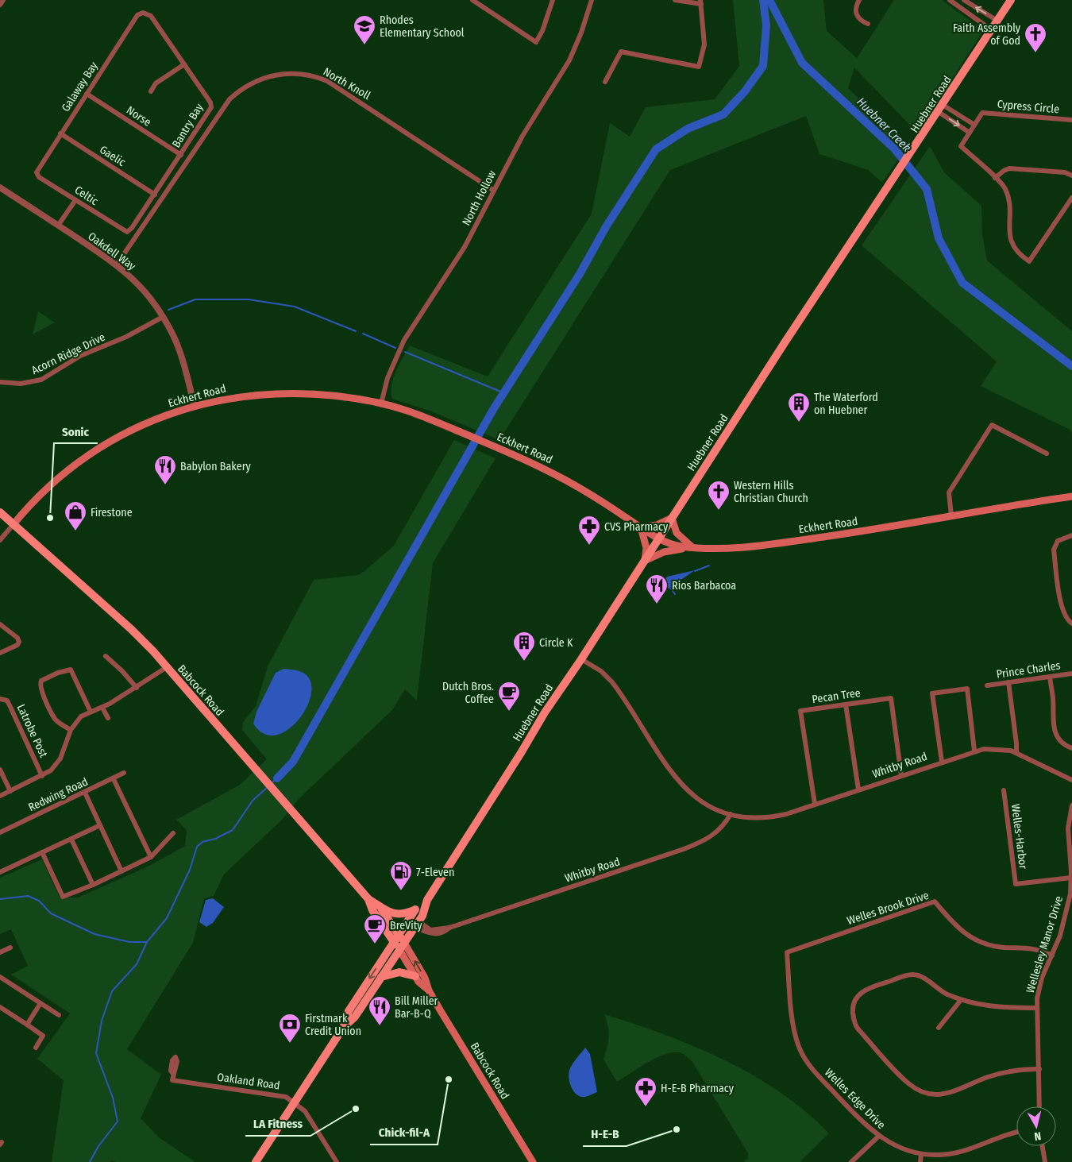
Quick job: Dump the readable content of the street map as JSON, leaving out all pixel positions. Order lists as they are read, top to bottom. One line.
{"streets":{"main road":["Huebner Road","Eckhert Road","Babcock Road"],"street":["North Knoll","Galaway Bay","Cypress Circle","Norse","Bantry Bay","Gaelic","Celtic","North Hollow","Oakdell Way","Acorn Ridge Drive","Prince Charles","Pecan Tree","Latrobe Post","Whitby Road","Redwing Road","Welles-Harbor","Welles Brook Drive","Wellesley Manor Drive","Oakland Road","Welles Edge Drive"]},"crossings":[["North Knoll","North Hollow"],["North Knoll","Oakdell Way"],["Galaway Bay","Norse"],["Galaway Bay","Bantry Bay"],["Galaway Bay","Gaelic"],["Galaway Bay","Celtic"],["Huebner Road","Eckhert Road"],["Huebner Road","Babcock Road"],["Huebner Road","Whitby Road"],["Huebner Road","Oakland Road"],["Norse","Bantry Bay"],["Bantry Bay","Gaelic"],["Bantry Bay","Celtic"],["North Hollow","Eckhert Road"],["Oakdell Way","Acorn Ridge Drive"],["Oakdell Way","Eckhert Road"],["Eckhert Road","Babcock Road"],["Pecan Tree","Whitby Road"],["Welles-Harbor","Wellesley Manor Drive"],["Welles Brook Drive","Wellesley Manor Drive"],["Welles Brook Drive","Welles Edge Drive"]],"water":["Huebner Creek"],"places":{"school or university":["Rhodes Elementary School"],"church":["Faith Assembly of God","Western Hills Christian Church"],"building":["The Waterford on Huebner","Circle K"],"restaurant":["Babylon Bakery","Rios Barbacoa","Bill Miller Bar-B-Q"],"other":["Sonic","Chick-fil-A","LA Fitness","H-E-B"],"shop":["Firestone"],"pharmacy":["CVS Pharmacy","H-E-B Pharmacy"],"cafe":["Dutch Bros. Coffee","BreVity"],"fuel station":["7-Eleven"],"bank":["Firstmark Credit Union"]},"north":"bottom"}
